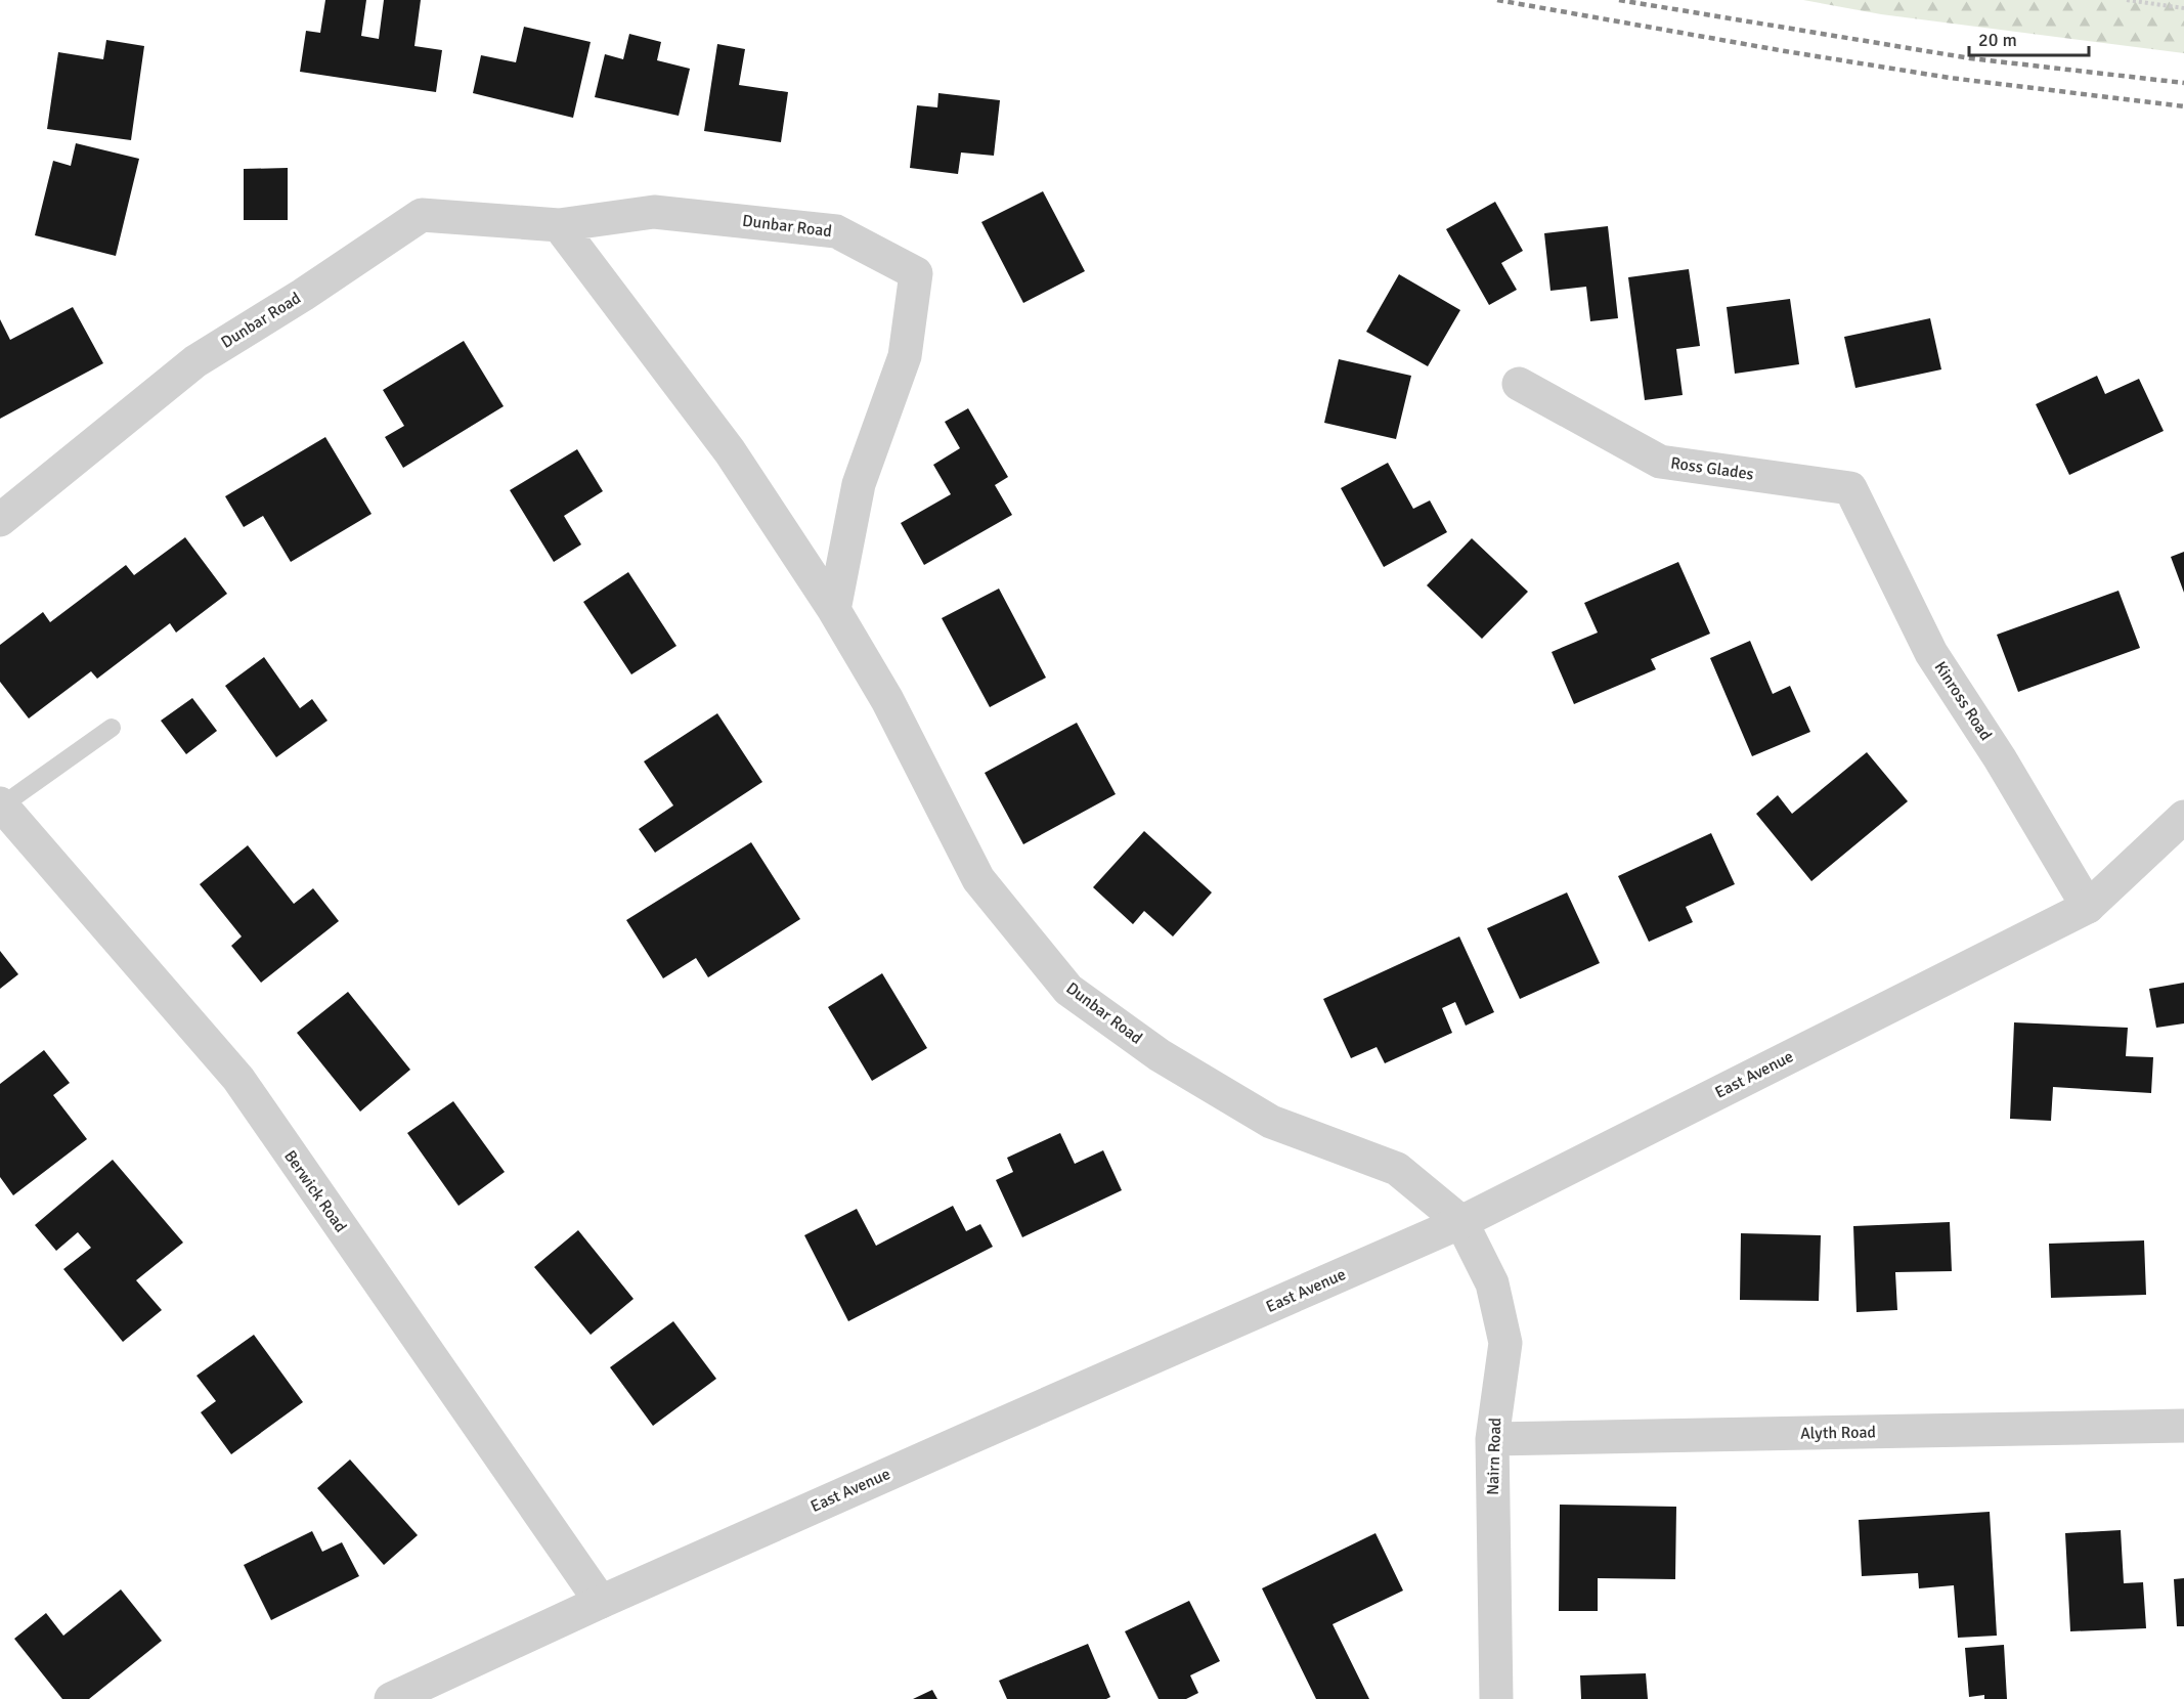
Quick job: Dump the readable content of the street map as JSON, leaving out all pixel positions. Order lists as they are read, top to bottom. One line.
{"streets":{"street":["Dunbar Road","Ross Glades","Kinross Road","East Avenue","Berwick Road","Alyth Road","Nairn Road"]},"crossings":[["Dunbar Road","East Avenue"],["Dunbar Road","Nairn Road"],["Ross Glades","Kinross Road"],["Kinross Road","East Avenue"],["East Avenue","Berwick Road"],["East Avenue","Nairn Road"],["Alyth Road","Nairn Road"]],"scale_bar":"20 m"}
